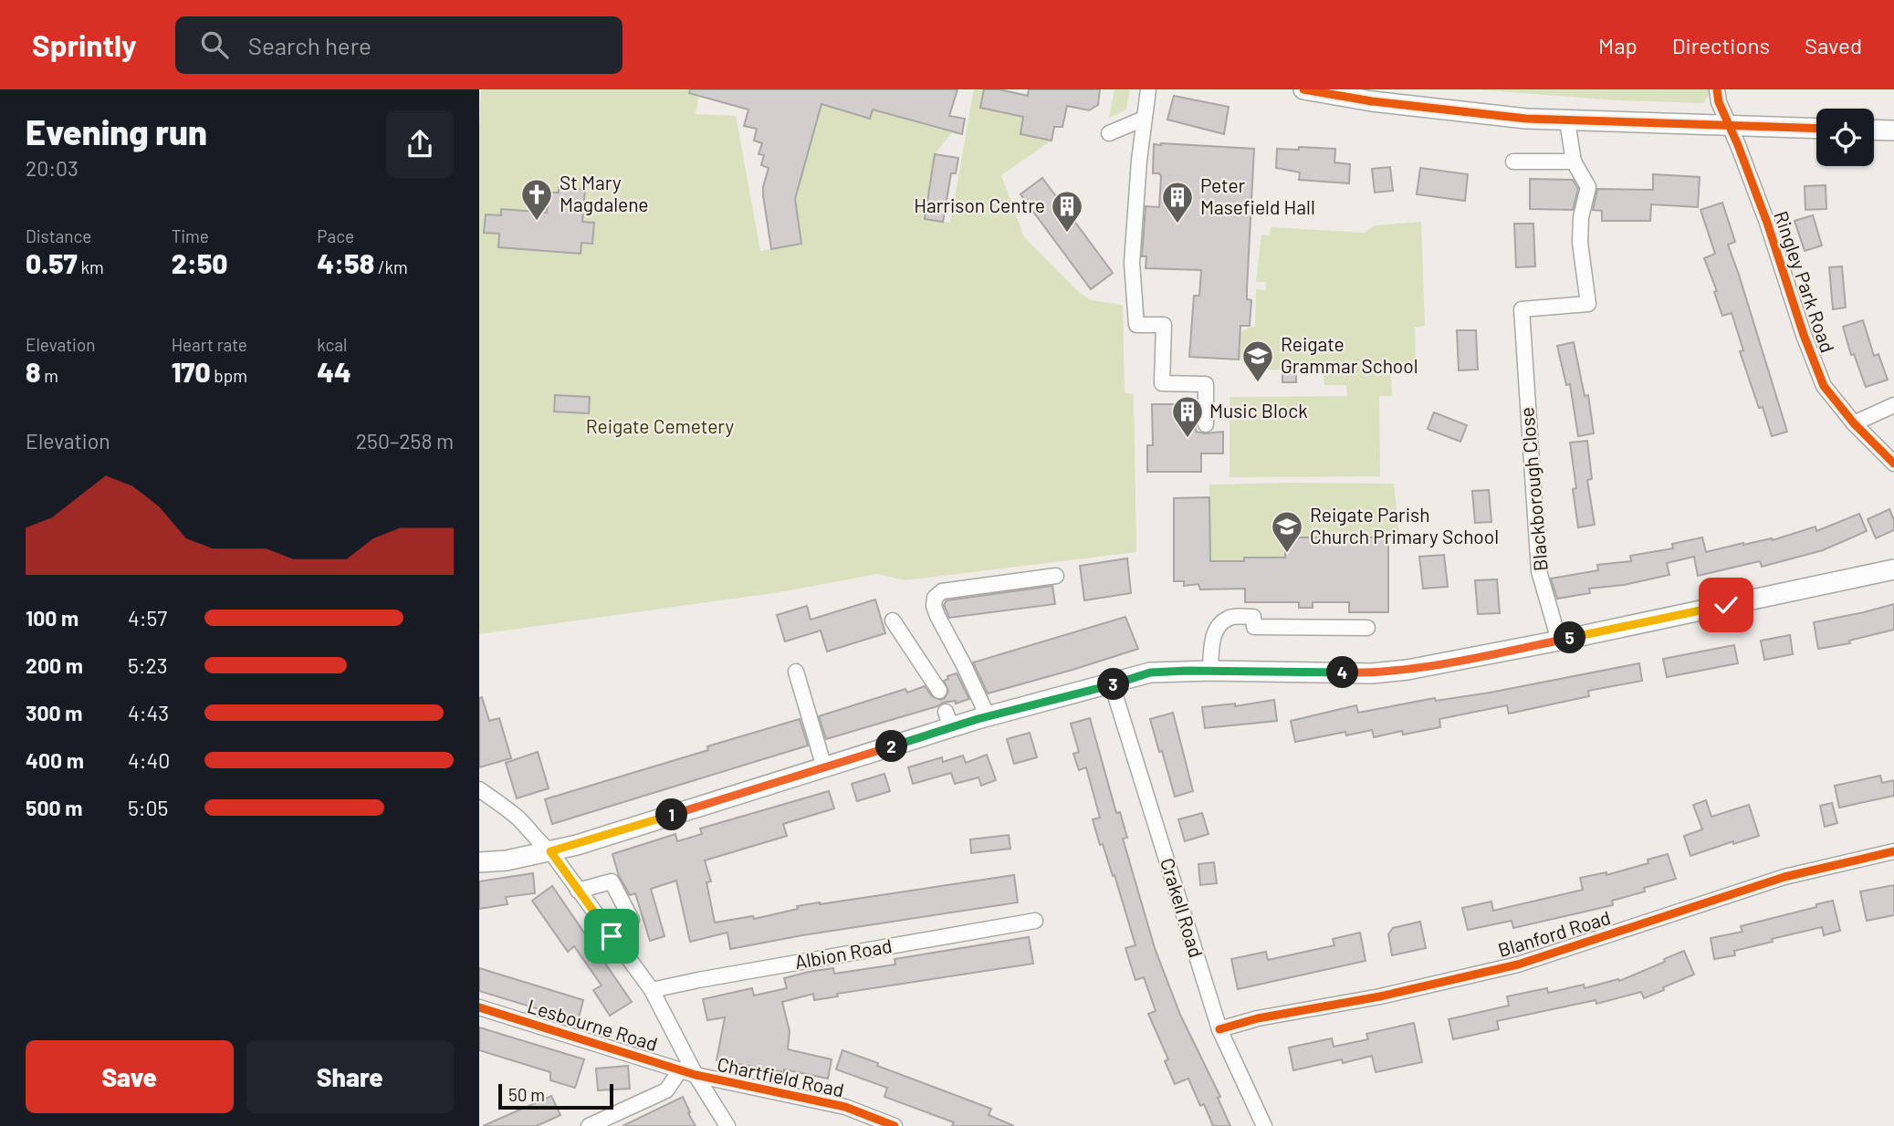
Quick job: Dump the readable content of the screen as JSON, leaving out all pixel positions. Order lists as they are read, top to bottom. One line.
{"streets":{"street":["Ringley Park Road","Blackborough Close","Crakell Road","Blanford Road","Albion Road","Lesbourne Road","Chartfield Road"]},"crossings":[["Crakell Road","Blanford Road"],["Lesbourne Road","Chartfield Road"]],"parks":["Reigate Cemetery"],"places":{"church":["St Mary Magdalene"],"building":["Peter Masefield Hall","Harrison Centre","Music Block"],"school or university":["Reigate Grammar School","Reigate Parish Church Primary School"]},"scale_bar":"50 m","page":{"header":"Sprintly","search":"Search here","nav":["Map","Directions","Saved"],"heading":["Evening run","20:03"],"stats":[["Distance","0.57 km"],["Time","2:50"],["Pace","4:58 /km"],["Elevation","8 m"],["Heart rate","170 bpm"],["kcal","44"]],"chart":["Elevation","250–258 m"],"list":[{"name":"100 m","note":"4:57"},{"name":"200 m","note":"5:23"},{"name":"300 m","note":"4:43"},{"name":"400 m","note":"4:40"},{"name":"500 m","note":"5:05"}],"pins":["5","4","3","2","1"],"buttons":["Save","Share"],"scale":"50 m"}}
